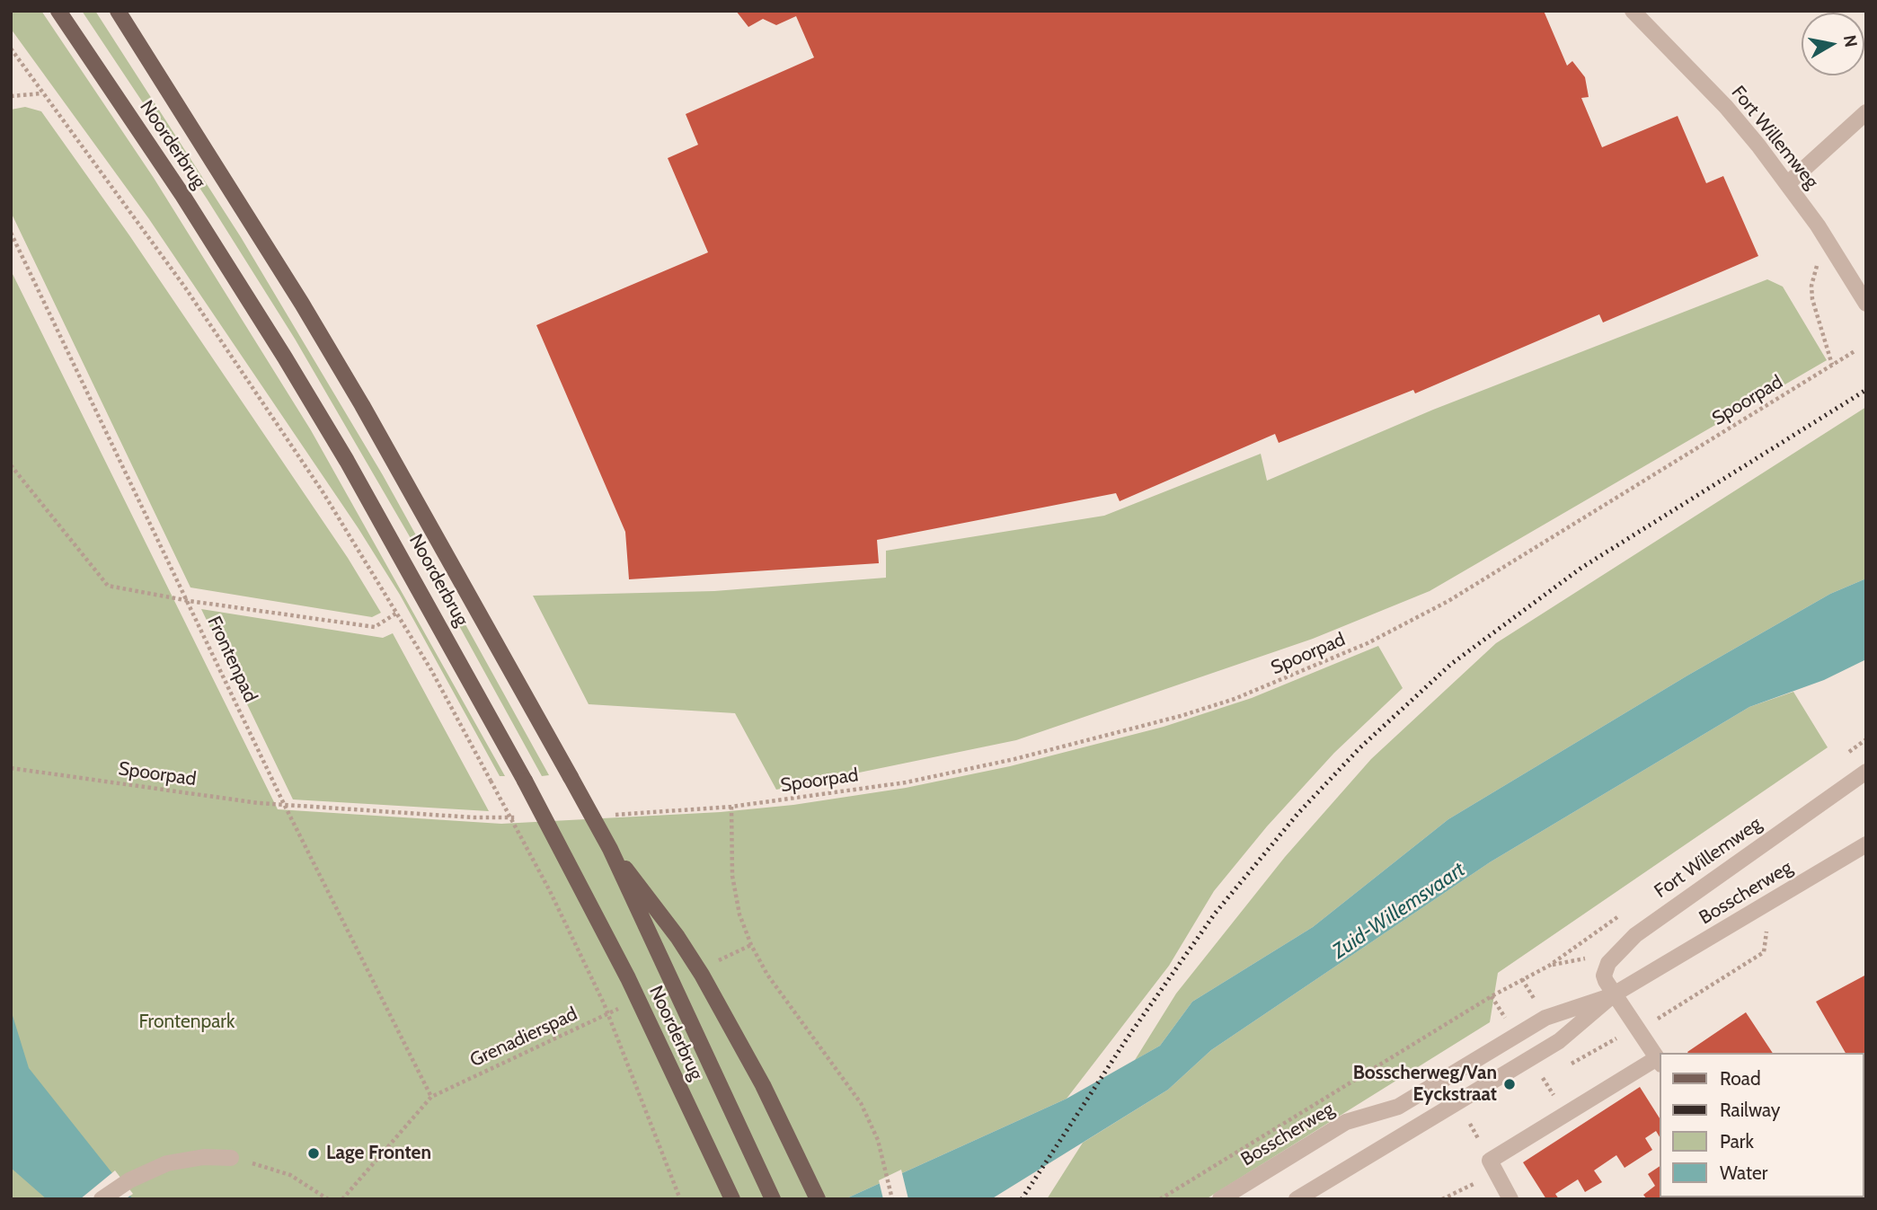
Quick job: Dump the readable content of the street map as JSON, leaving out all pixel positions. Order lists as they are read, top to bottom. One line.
{"streets":{"main road":["Noorderbrug"],"street":["Fort Willemweg","Bosscherweg"],"path":["Spoorpad","Frontenpad","Grenadierspad"]},"crossings":[["Fort Willemweg","Bosscherweg"],["Spoorpad","Frontenpad"],["Frontenpad","Grenadierspad"]],"water":["Zuid-Willemsvaart"],"parks":["Frontenpark"],"places":["Bosscherweg/Van Eyckstraat","Lage Fronten"],"legend":["Road","Railway","Park","Water"],"north":"right"}
